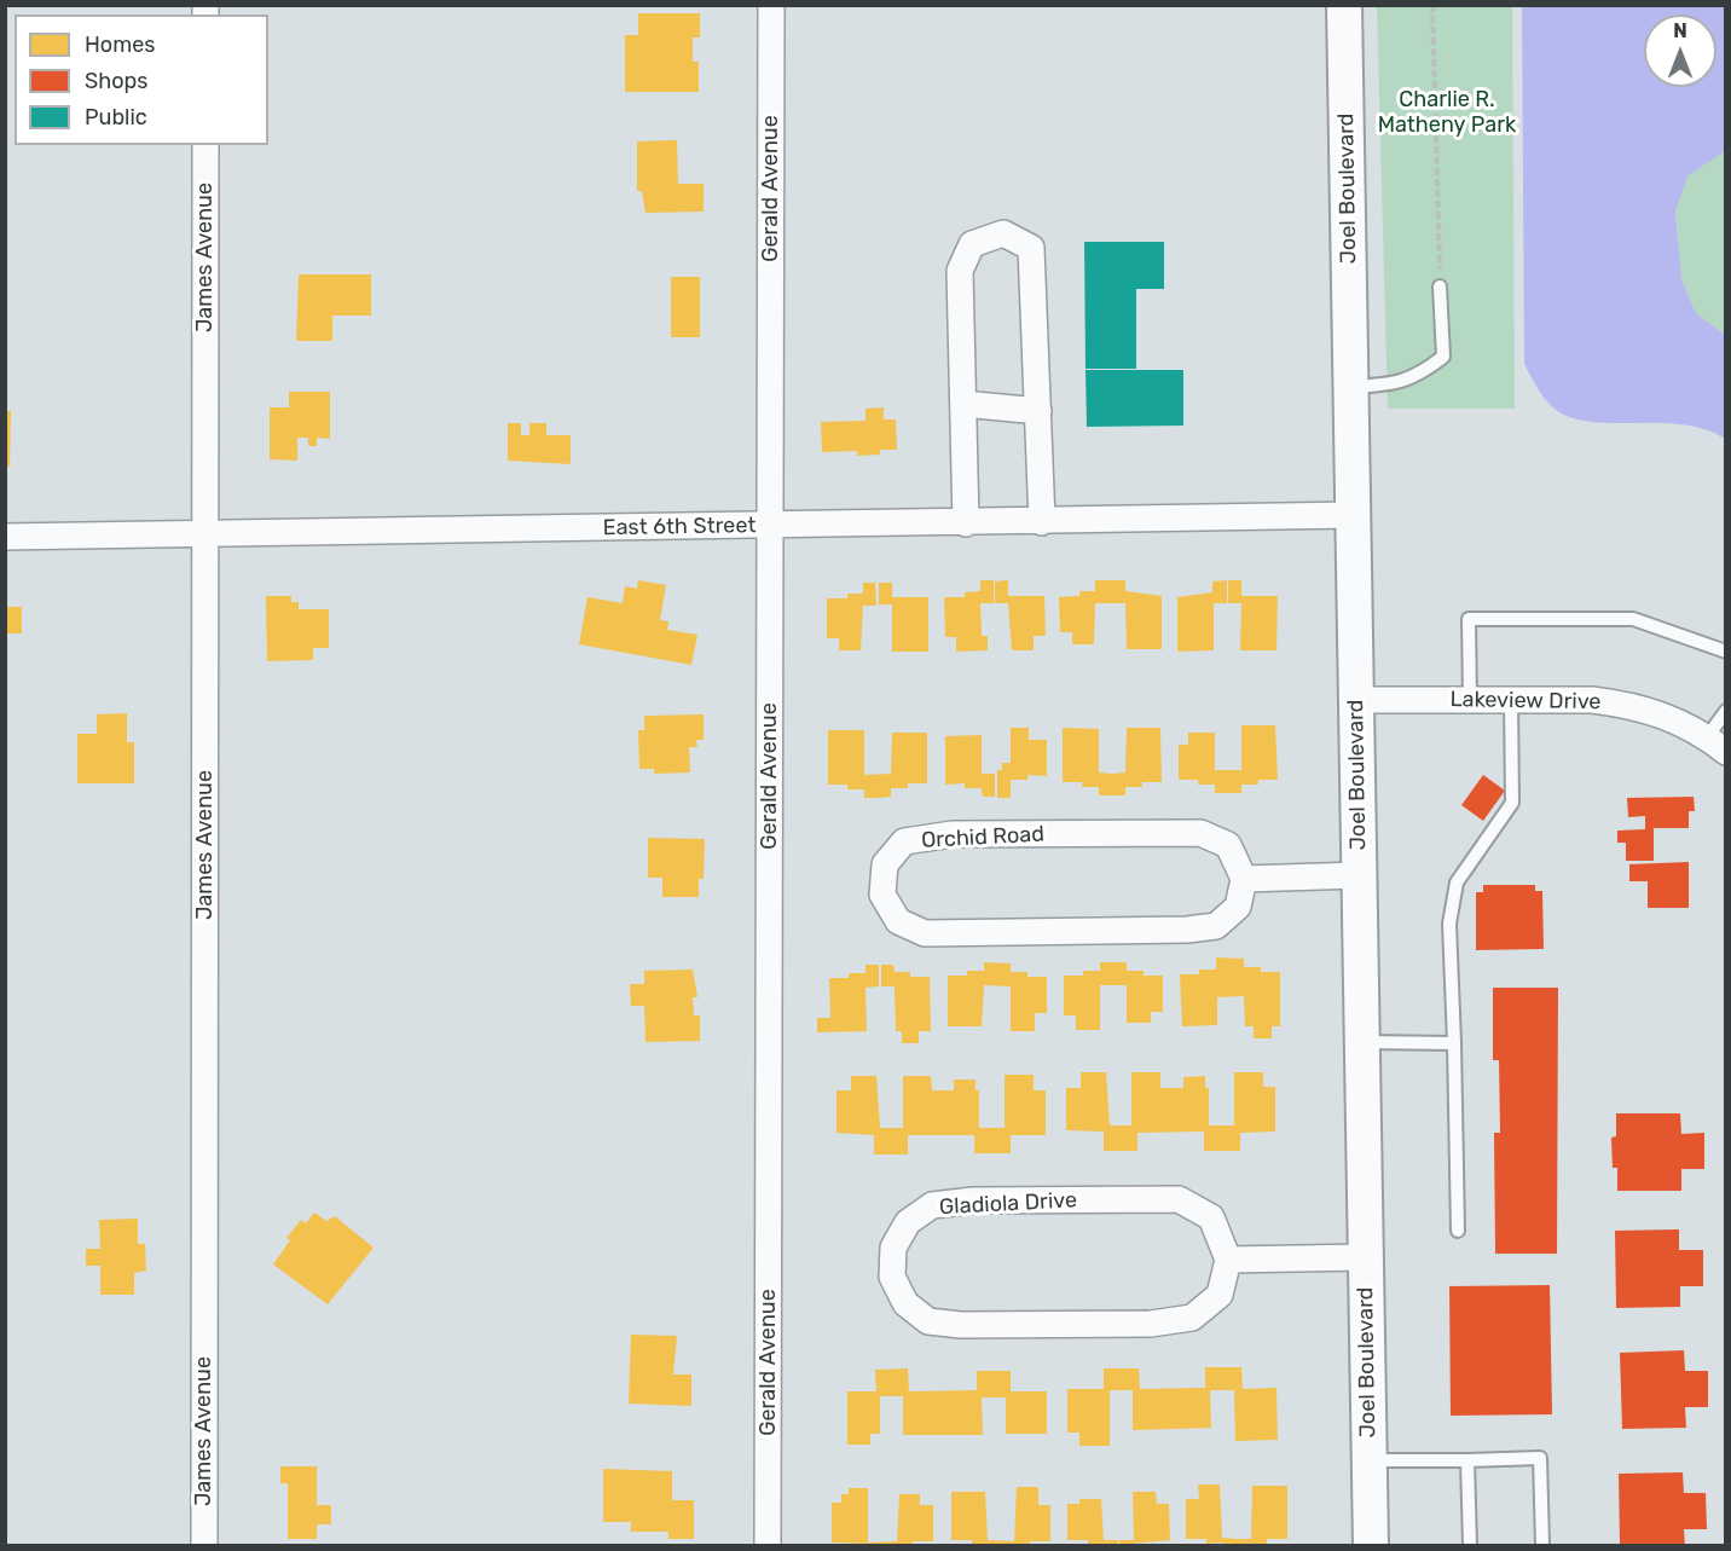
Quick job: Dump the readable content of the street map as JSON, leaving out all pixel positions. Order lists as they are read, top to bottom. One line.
{"streets":{"main road":["Joel Boulevard"],"street":["Gerald Avenue","James Avenue","East 6th Street","Lakeview Drive","Orchid Road","Gladiola Drive"]},"crossings":[["Gerald Avenue","East 6th Street"],["Joel Boulevard","East 6th Street"],["Joel Boulevard","Lakeview Drive"],["James Avenue","East 6th Street"]],"parks":["Charlie R. Matheny Park"],"legend":["Homes","Shops","Public"],"north":"top"}
